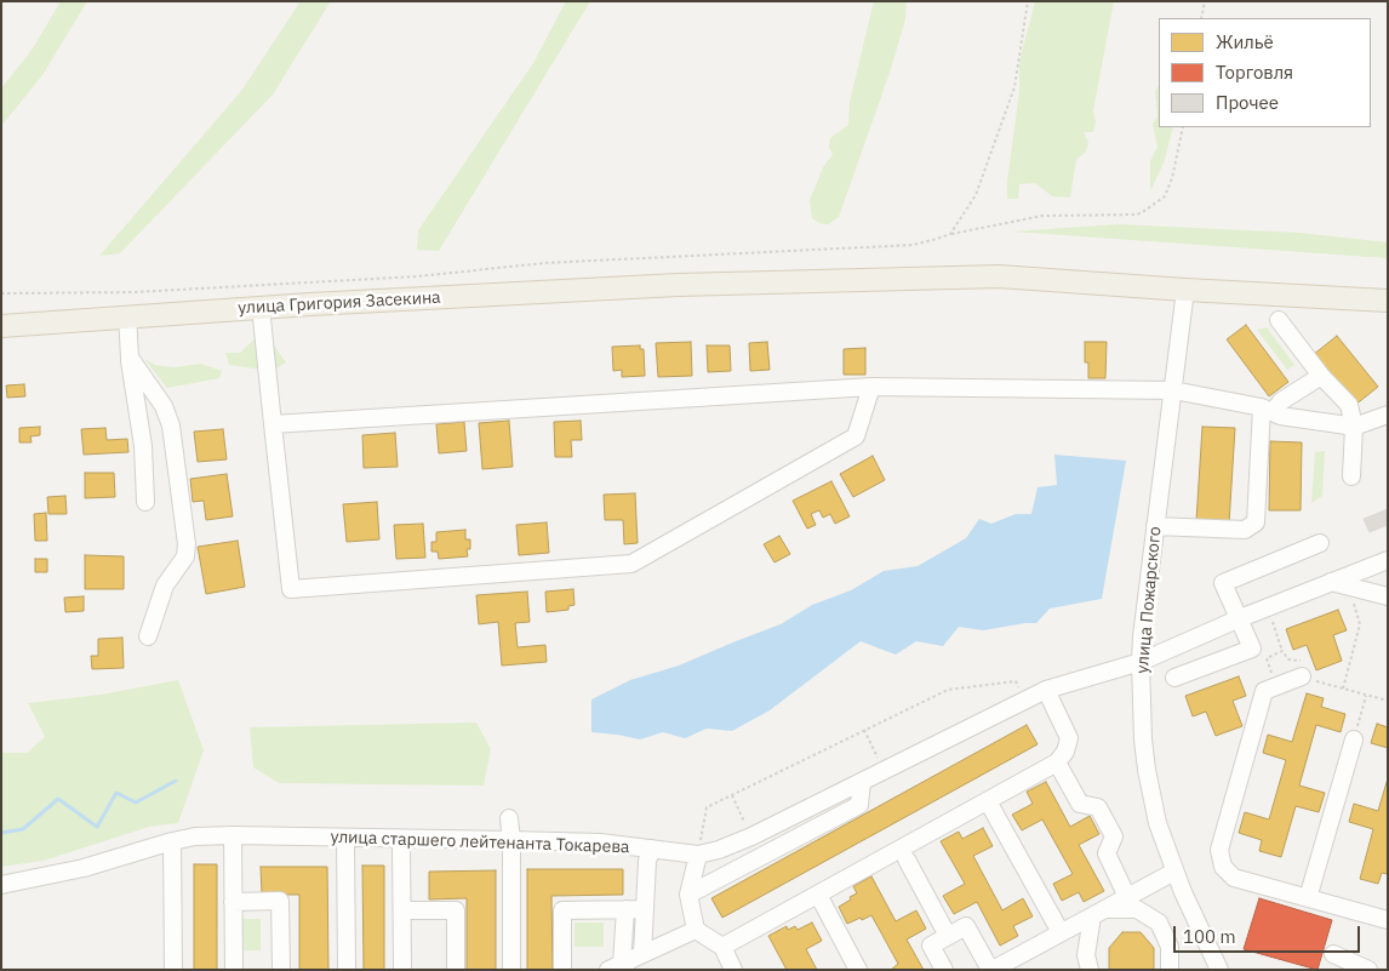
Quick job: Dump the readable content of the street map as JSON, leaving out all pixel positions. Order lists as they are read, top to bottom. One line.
{"streets":{"main road":["улица Григория Засекина"],"street":["улица Пожарского","улица старшего лейтенанта Токарева"]},"crossings":[["улица Григория Засекина","улица Пожарского"],["улица Пожарского","улица старшего лейтенанта Токарева"]],"legend":["Жильё","Торговля","Прочее"],"scale_bar":"100 m"}
